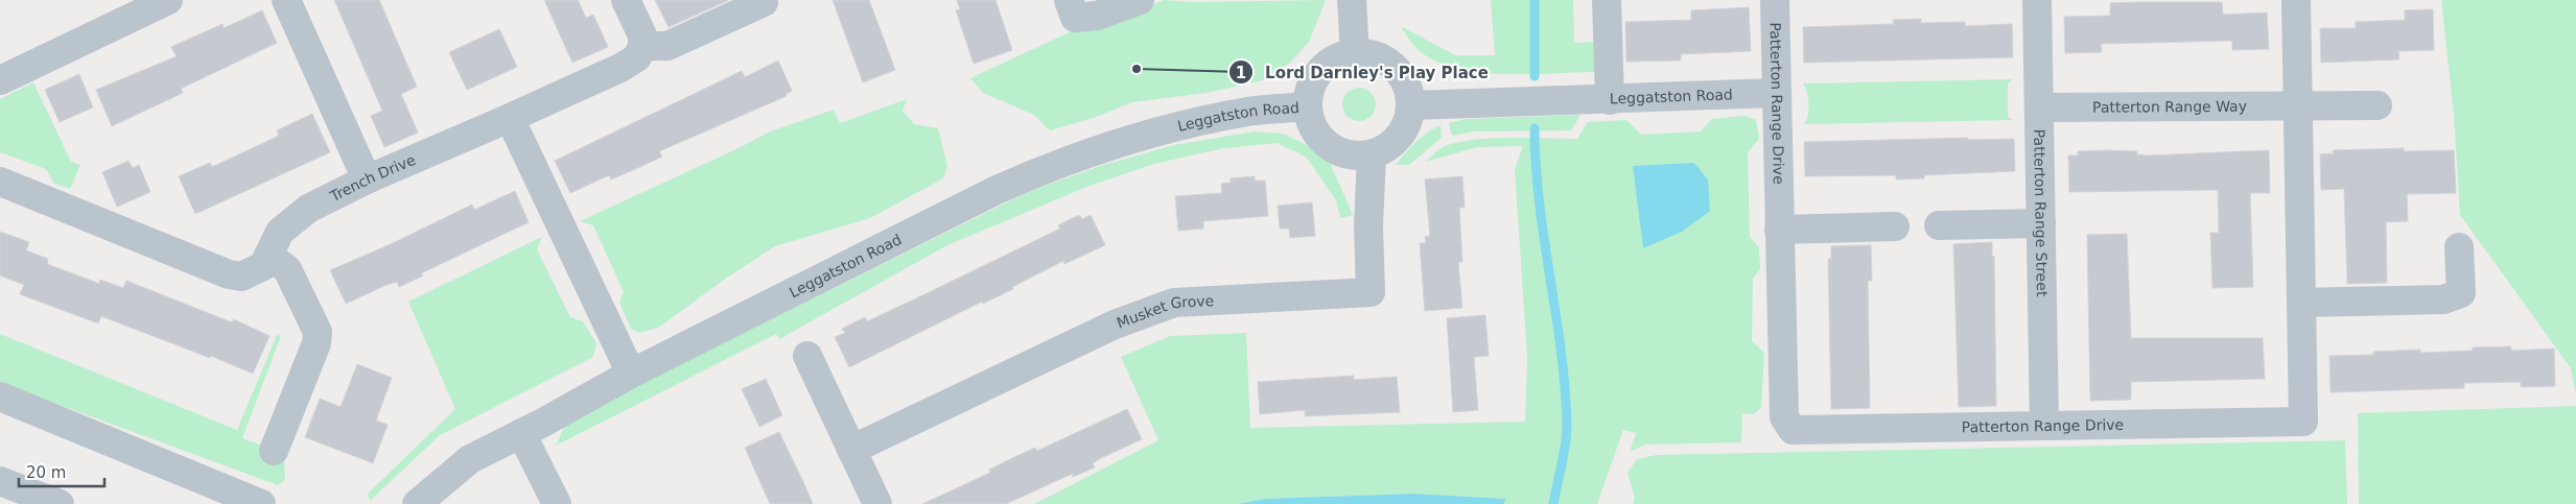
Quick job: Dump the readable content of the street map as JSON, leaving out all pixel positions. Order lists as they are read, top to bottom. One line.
{"streets":{"street":["Leggatston Road","Patterton Range Drive","Patterton Range Way","Trench Drive","Patterton Range Street","Musket Grove"]},"crossings":[["Leggatston Road","Patterton Range Drive"],["Leggatston Road","Musket Grove"],["Patterton Range Drive","Patterton Range Way"],["Patterton Range Drive","Patterton Range Street"],["Patterton Range Way","Patterton Range Street"]],"places":["Lord Darnley's Play Place"],"scale_bar":"20 m"}
